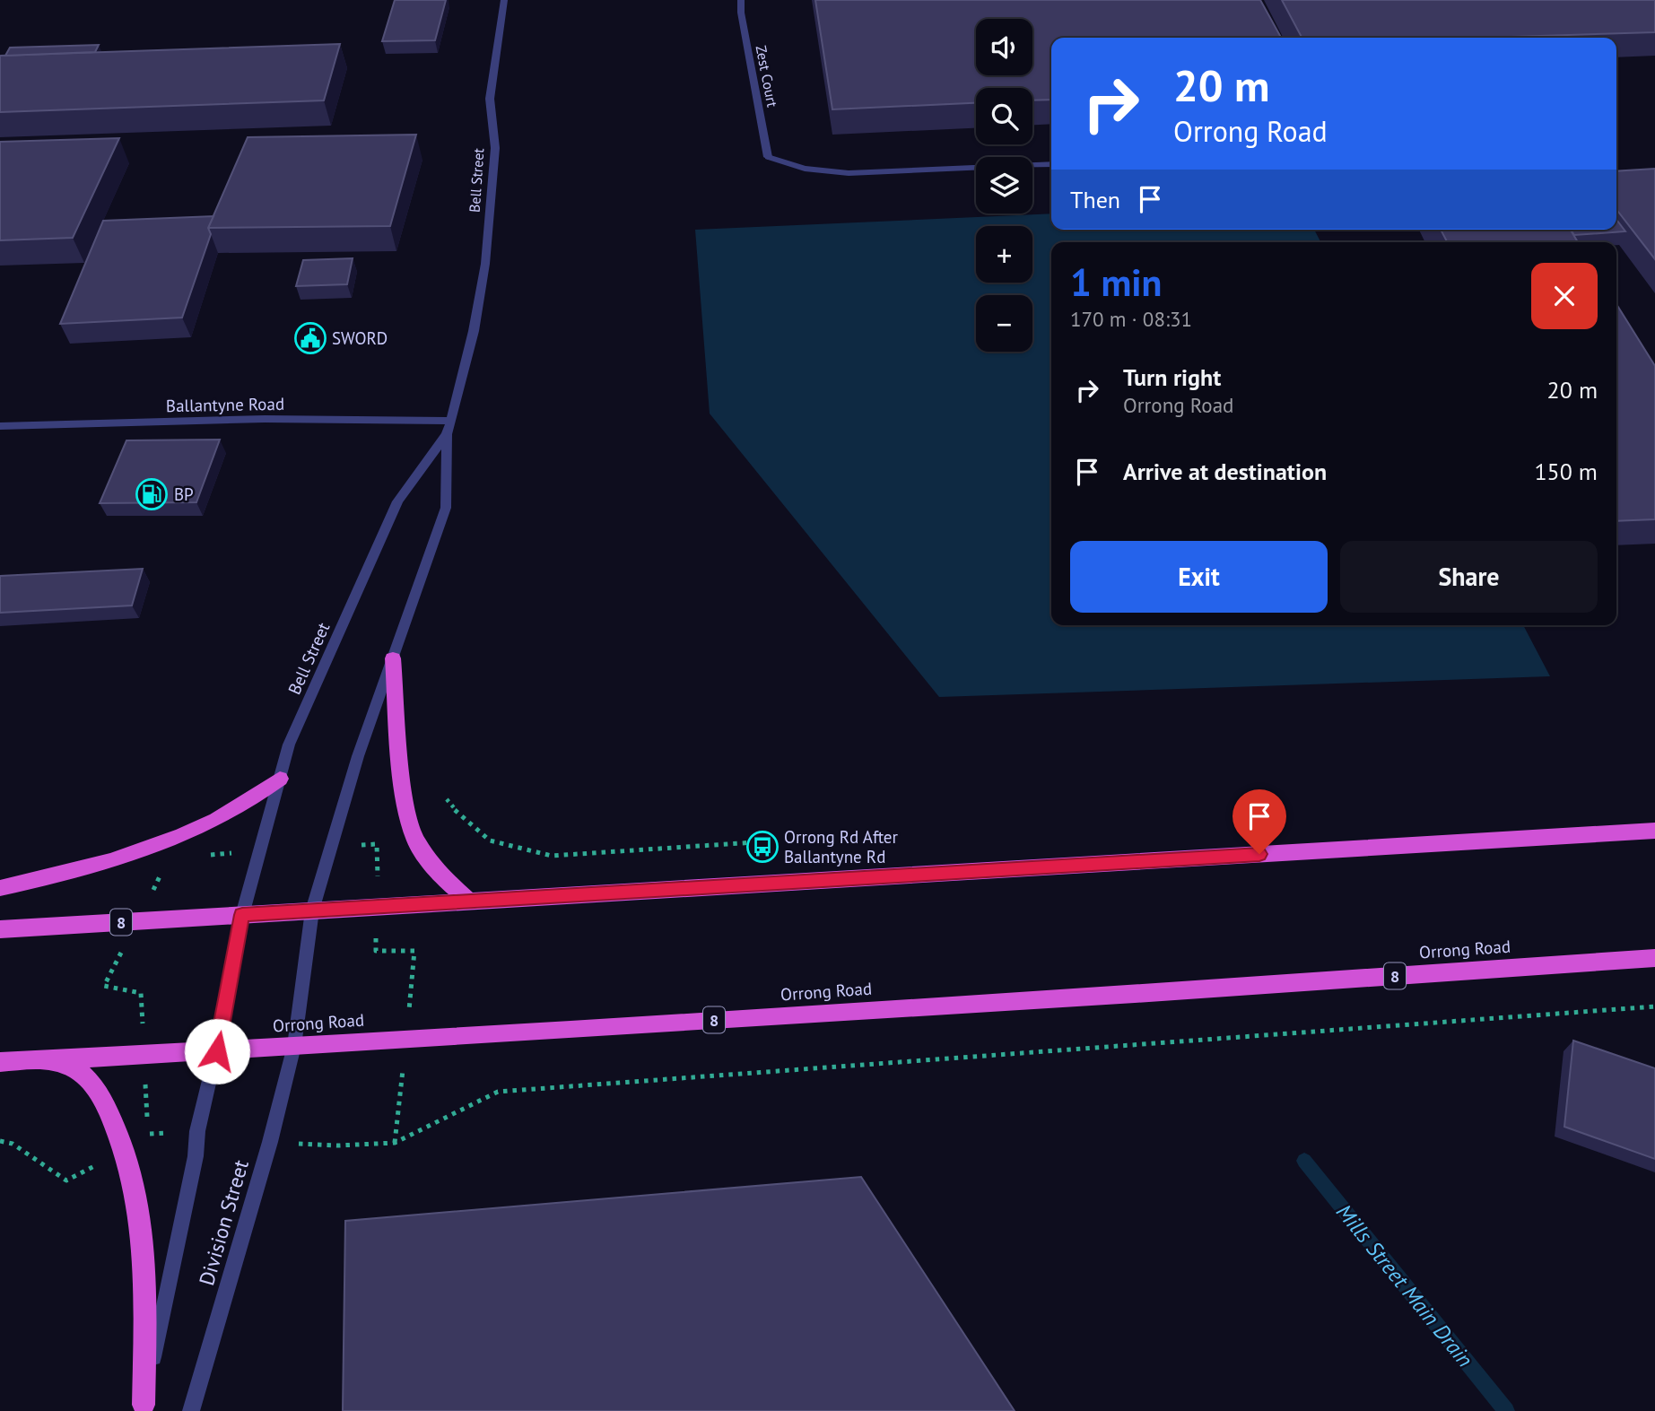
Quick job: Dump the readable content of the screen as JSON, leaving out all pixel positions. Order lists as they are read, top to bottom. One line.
{"streets":{"highway":["8","Orrong Road"],"street":["Zest Court","Bell Street","Ballantyne Road","Division Street"]},"crossings":[["Bell Street","Ballantyne Road"],["Bell Street","8"],["Bell Street","Orrong Road"],["Bell Street","Division Street"],["Orrong Road","Division Street"]],"water":["Mills Street Main Drain"],"places":{"public building":["SWORD"],"fuel station":["BP"],"bus stop":["Orrong Rd After Ballantyne Rd"]},"page":{"map_buttons":["+","−"],"turn":["20 m","Orrong Road"],"then":"Then","heading":["1 min","170 m · 08:31"],"list":[{"name":"Turn right","note":"Orrong Road","value":"20 m"},{"name":"Arrive at destination","value":"150 m"}],"buttons":["Exit","Share"]}}
